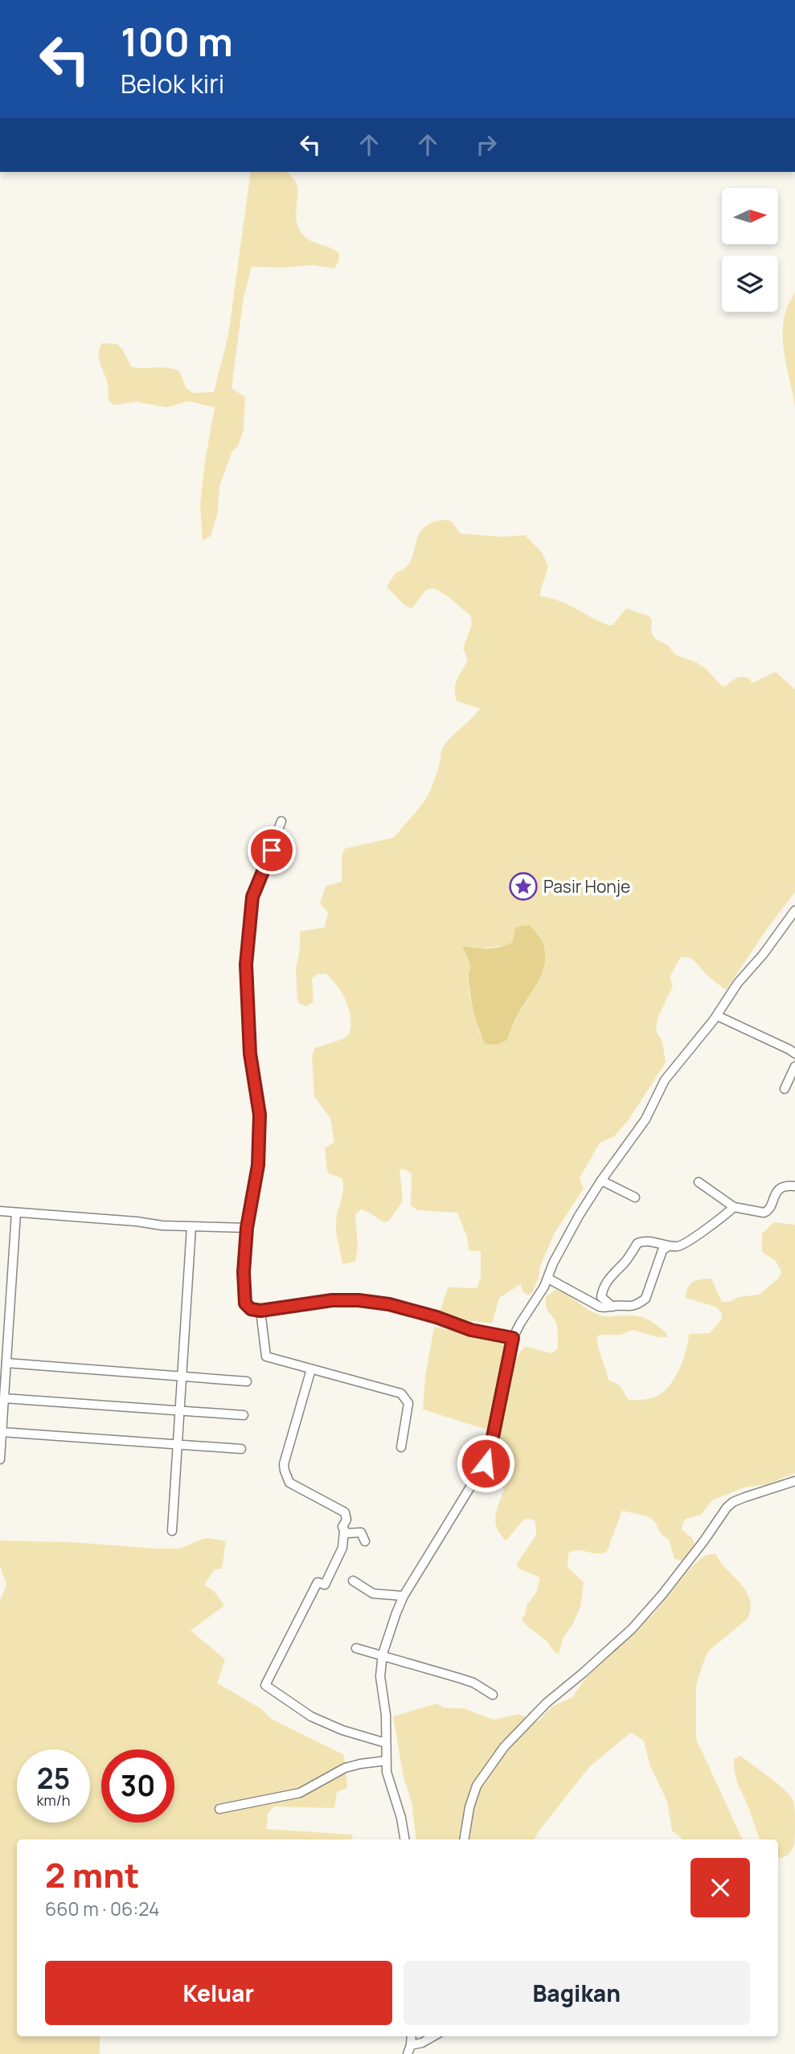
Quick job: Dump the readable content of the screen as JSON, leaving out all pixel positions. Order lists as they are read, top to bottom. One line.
{"places":{"place":["Pasir Honje"]},"north":"right","page":{"turn":["100 m","Belok kiri"],"speed":"25 km/h","limit":"30","heading":["2 mnt","660 m · 06:24"],"buttons":["Keluar","Bagikan"]}}
